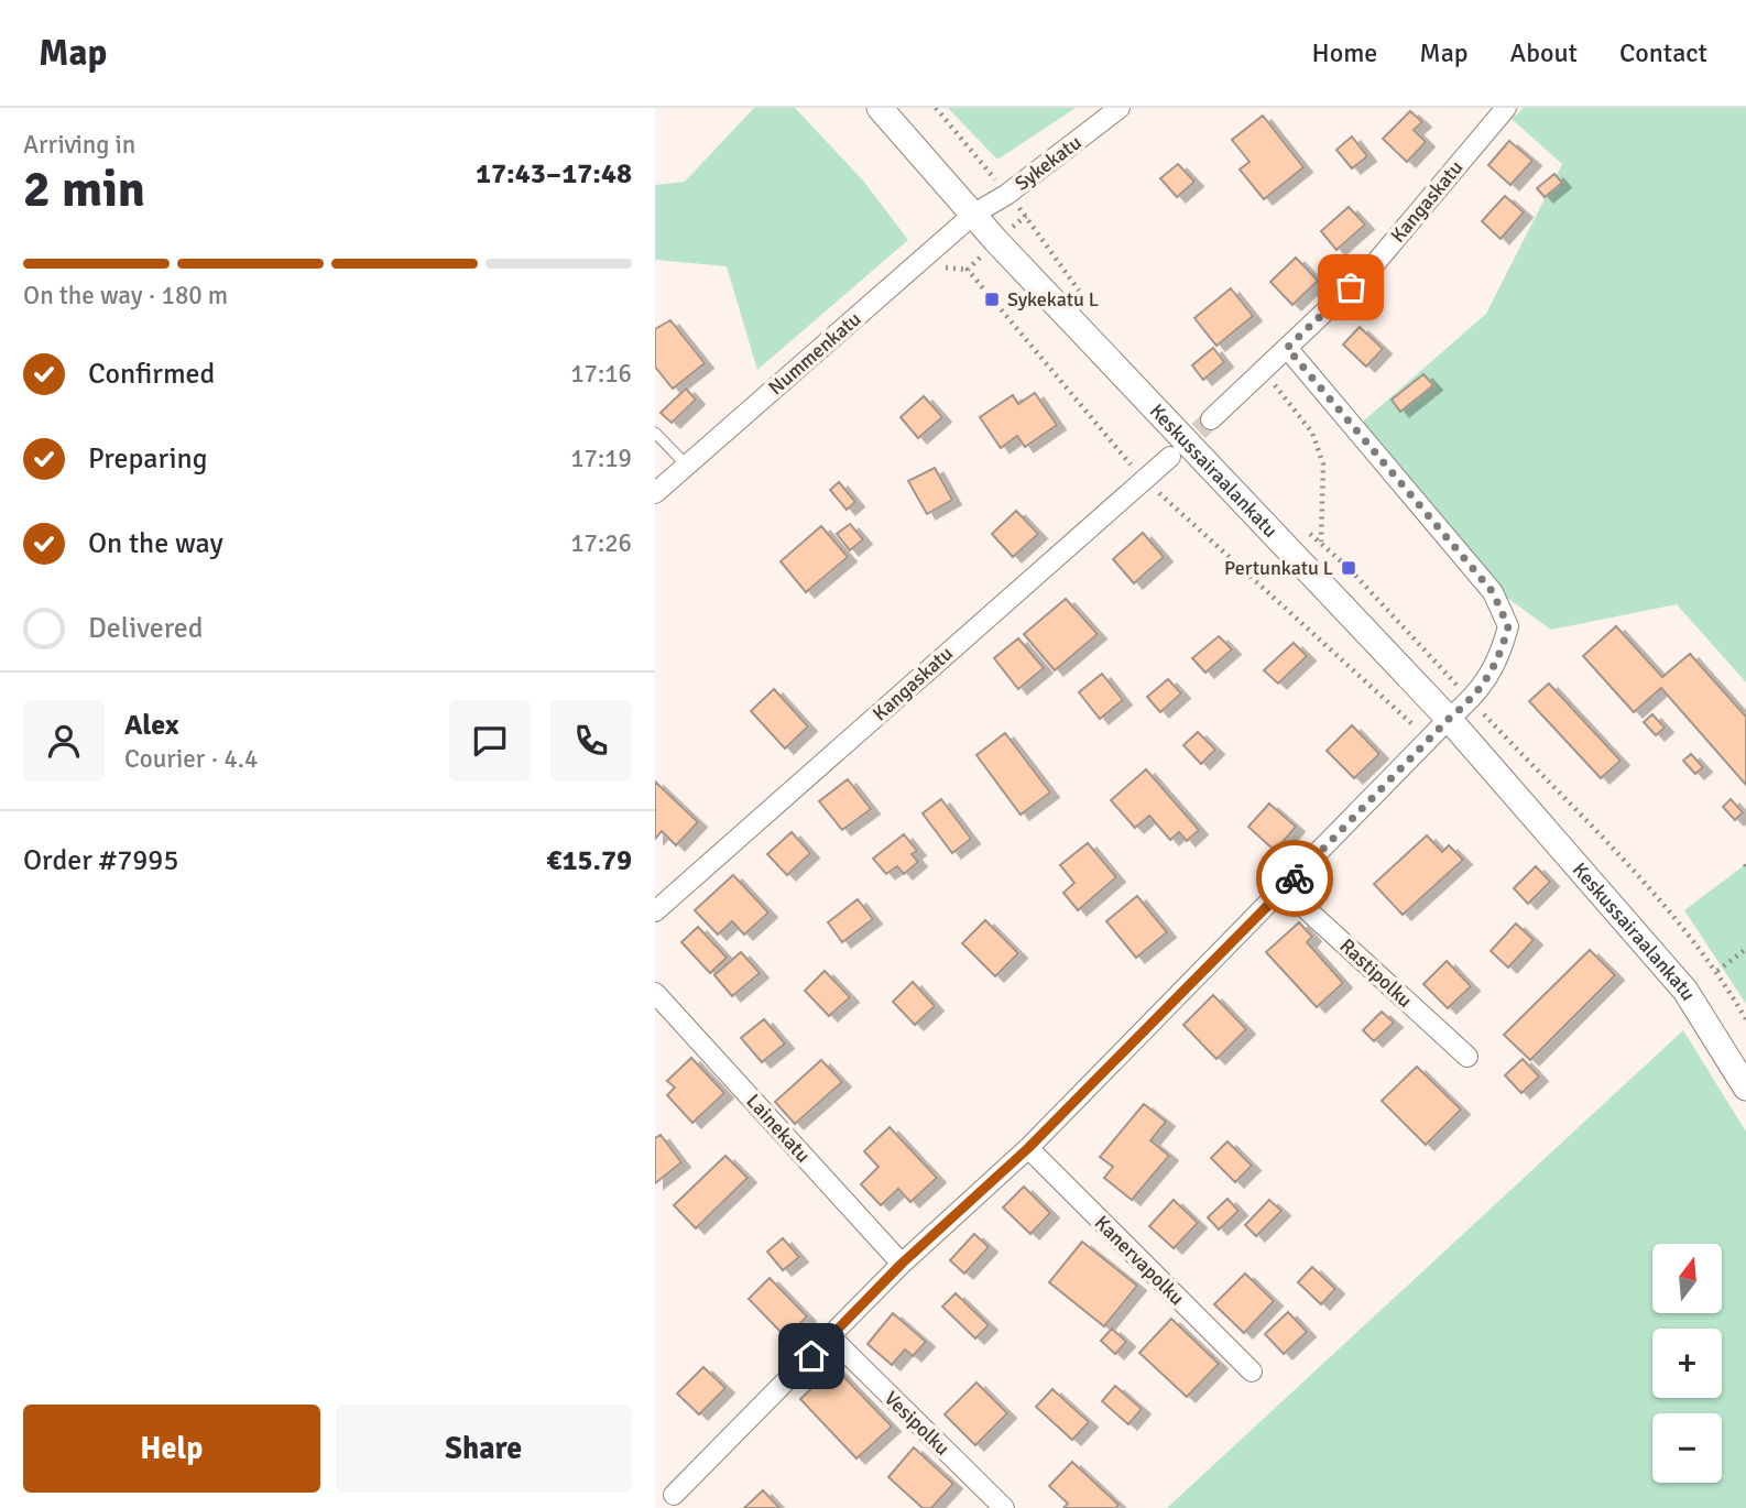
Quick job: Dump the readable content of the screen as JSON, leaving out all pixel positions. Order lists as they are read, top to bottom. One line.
{"streets":{"street":["Sykekatu","Kangaskatu","Nummenkatu","Keskussairaalankatu","Rastipolku","Lainekatu","Kanervapolku","Vesipolku"]},"crossings":[["Sykekatu","Nummenkatu"],["Sykekatu","Keskussairaalankatu"],["Nummenkatu","Keskussairaalankatu"]],"places":{"transit":["Sykekatu L","Pertunkatu L"]},"north":"top","page":{"header":"Map","nav":["Home","Map","About","Contact"],"heading":["2 min","Arriving in","17:43–17:48"],"panel":["Alex","Courier · 4.4","Order #7995","€15.79"],"bar":"On the way · 180 m","list":[["Confirmed","17:16"],["Preparing","17:19"],["On the way","17:26"],"Delivered"],"map_buttons":["+","−"],"buttons":["Help","Share"]}}
